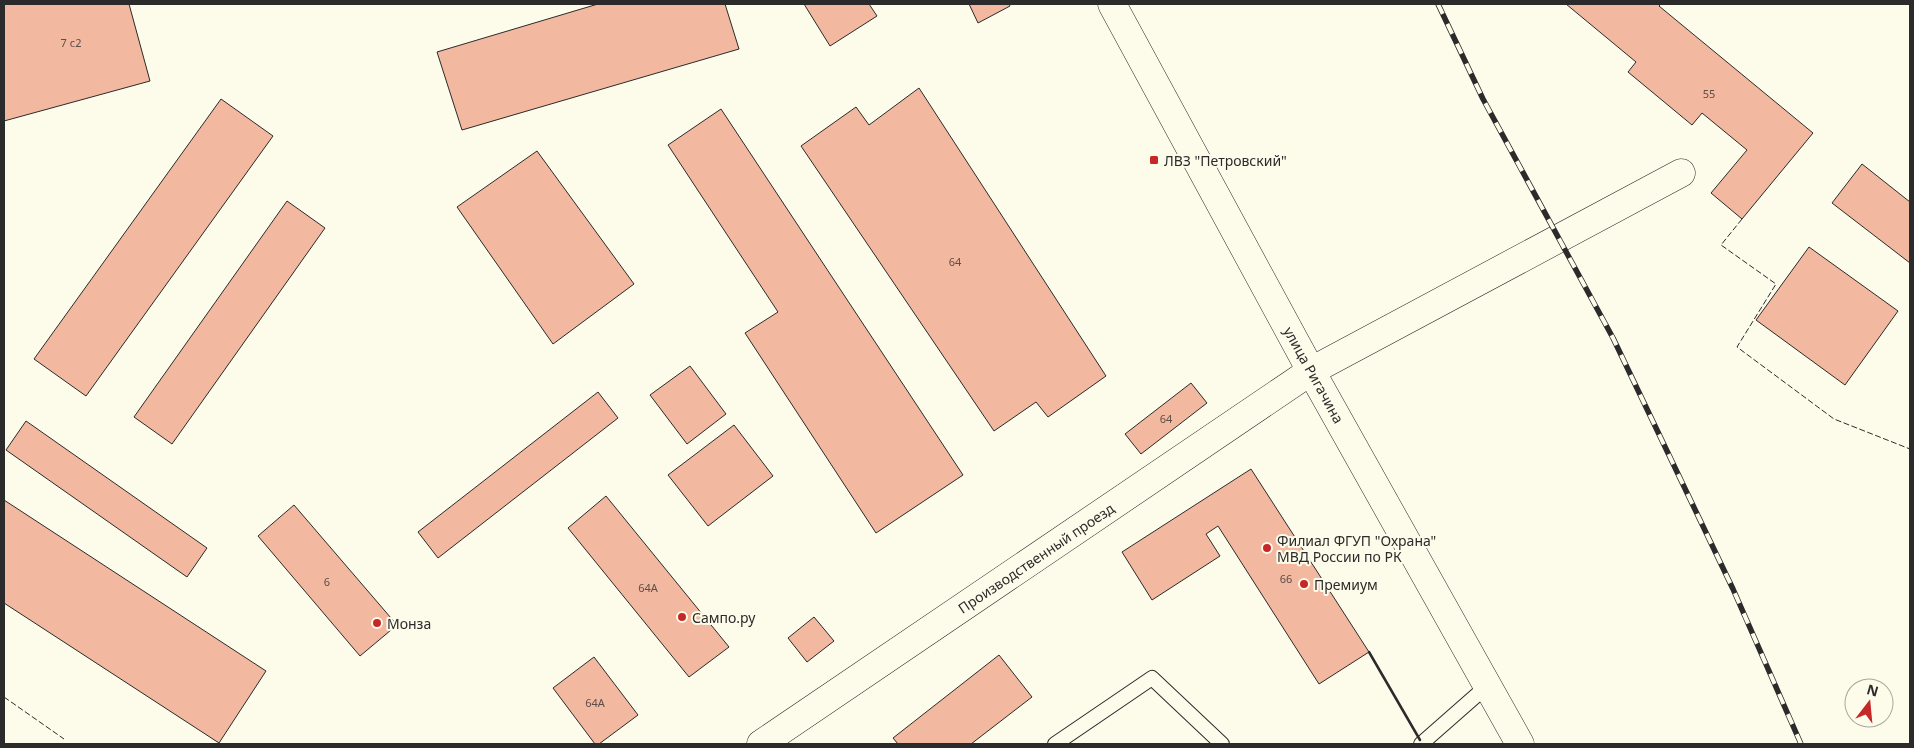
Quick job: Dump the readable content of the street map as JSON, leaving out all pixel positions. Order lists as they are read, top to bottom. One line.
{"streets":{"street":["улица Ригачина","Производственный проезд"]},"crossings":[["улица Ригачина","Производственный проезд"]],"places":{"transit":["ЛВЗ \"Петровский\""],"other":["Филиал ФГУП \"Охрана\" МВД России по РК","Премиум","Сампо.ру","Монза"]},"house_numbers":["7 с2","55","64","64","66","6","64А","64А"],"north":"top"}
